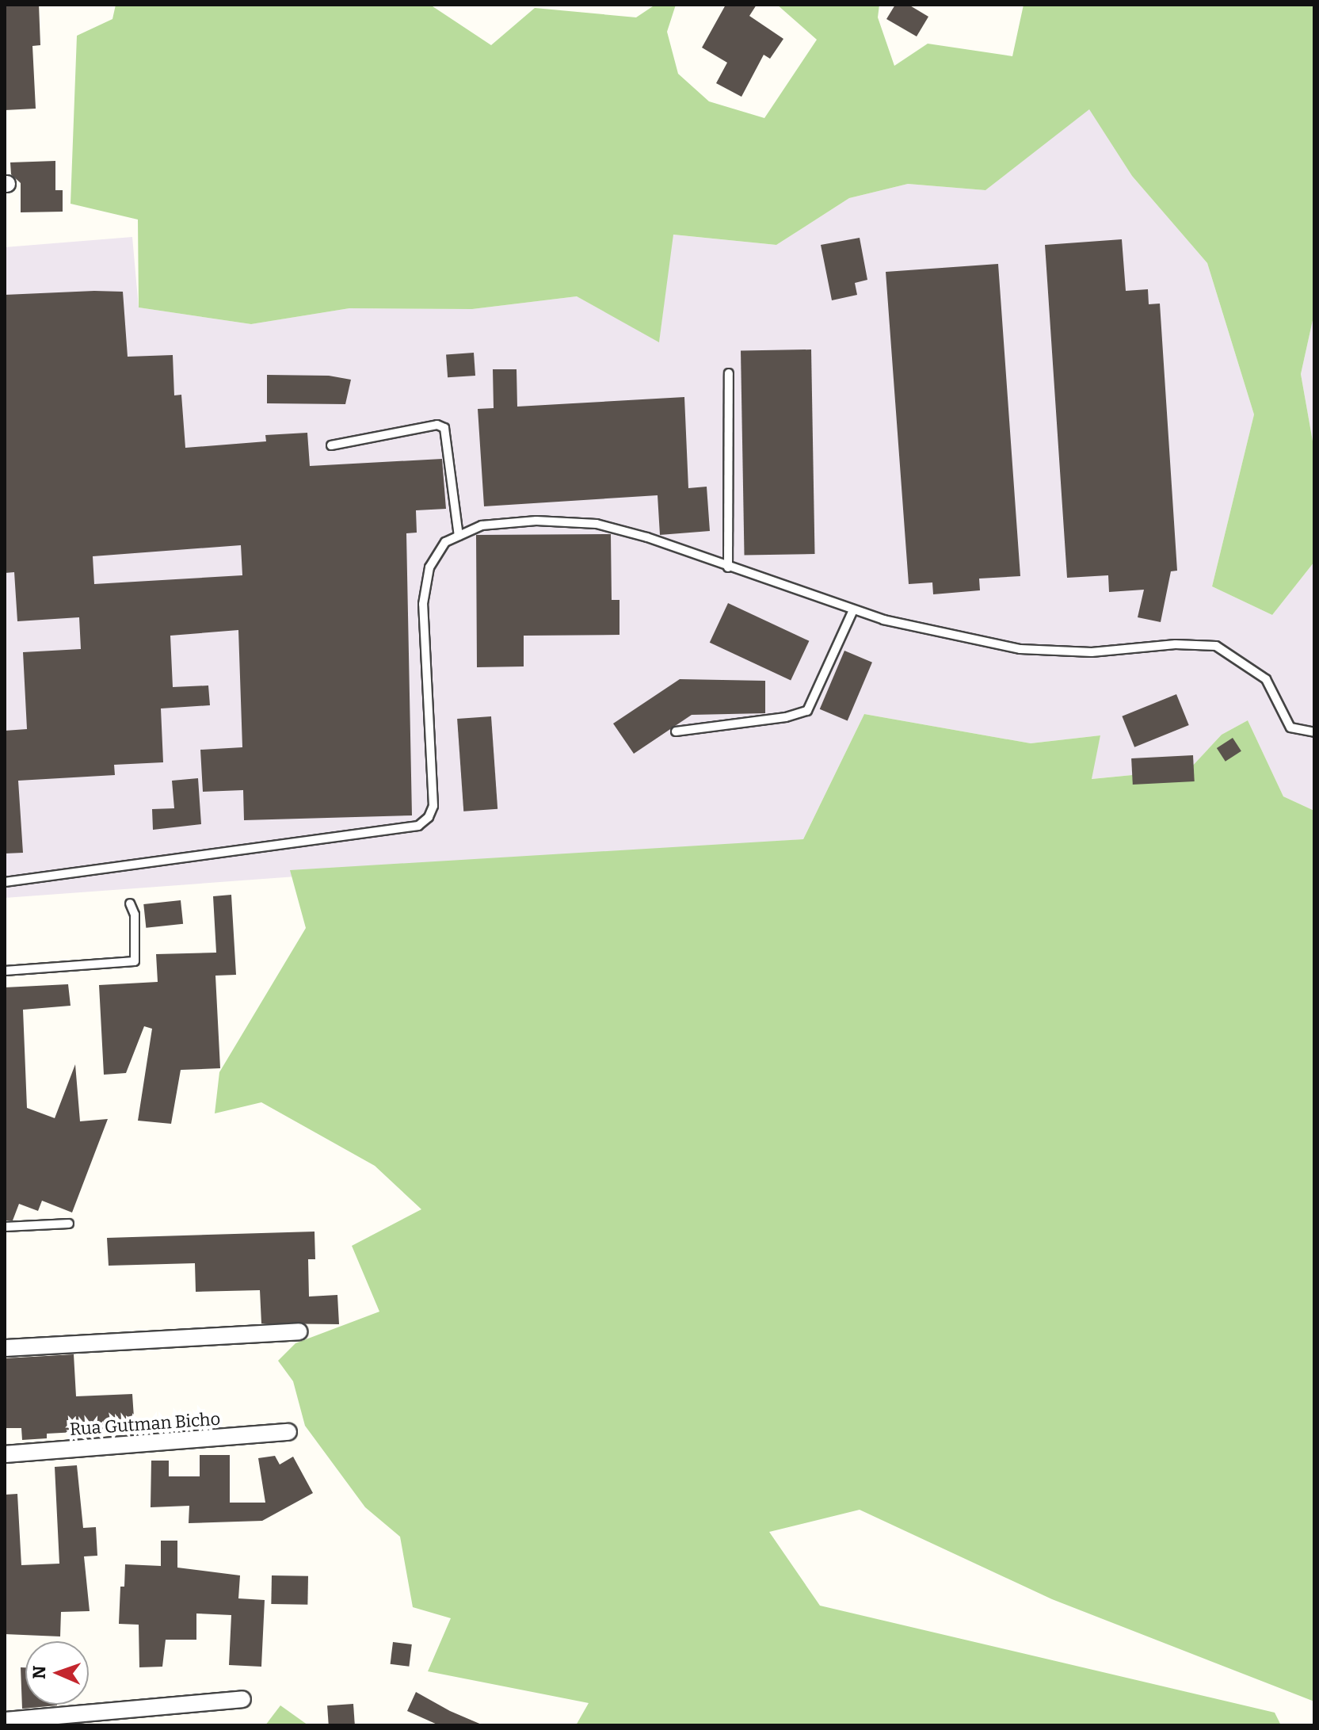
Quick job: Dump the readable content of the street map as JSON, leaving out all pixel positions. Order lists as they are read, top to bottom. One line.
{"streets":{"street":["Rua Gutman Bicho"]},"north":"left"}
